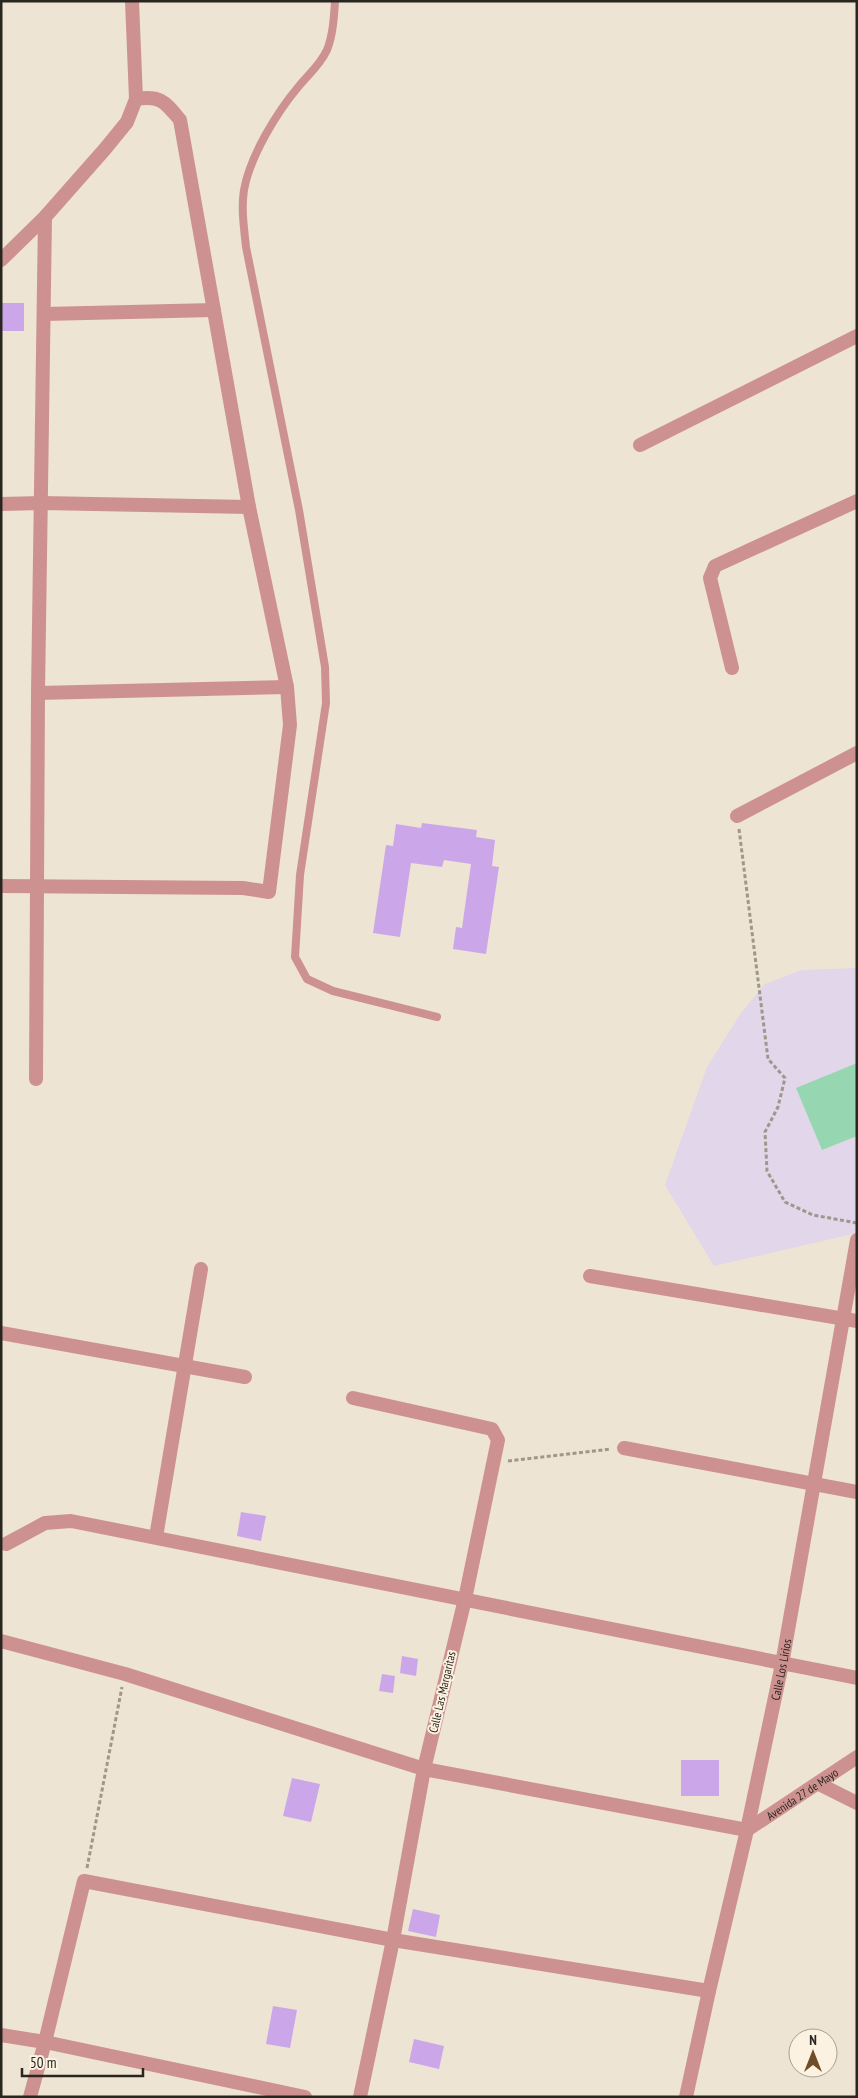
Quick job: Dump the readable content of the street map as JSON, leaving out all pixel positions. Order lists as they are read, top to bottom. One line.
{"streets":{"street":["Calle Los Lirios","Calle Las Margaritas","Avenida 27 de Mayo"]},"crossings":[["Calle Los Lirios","Avenida 27 de Mayo"]],"scale_bar":"50 m","north":"top"}
